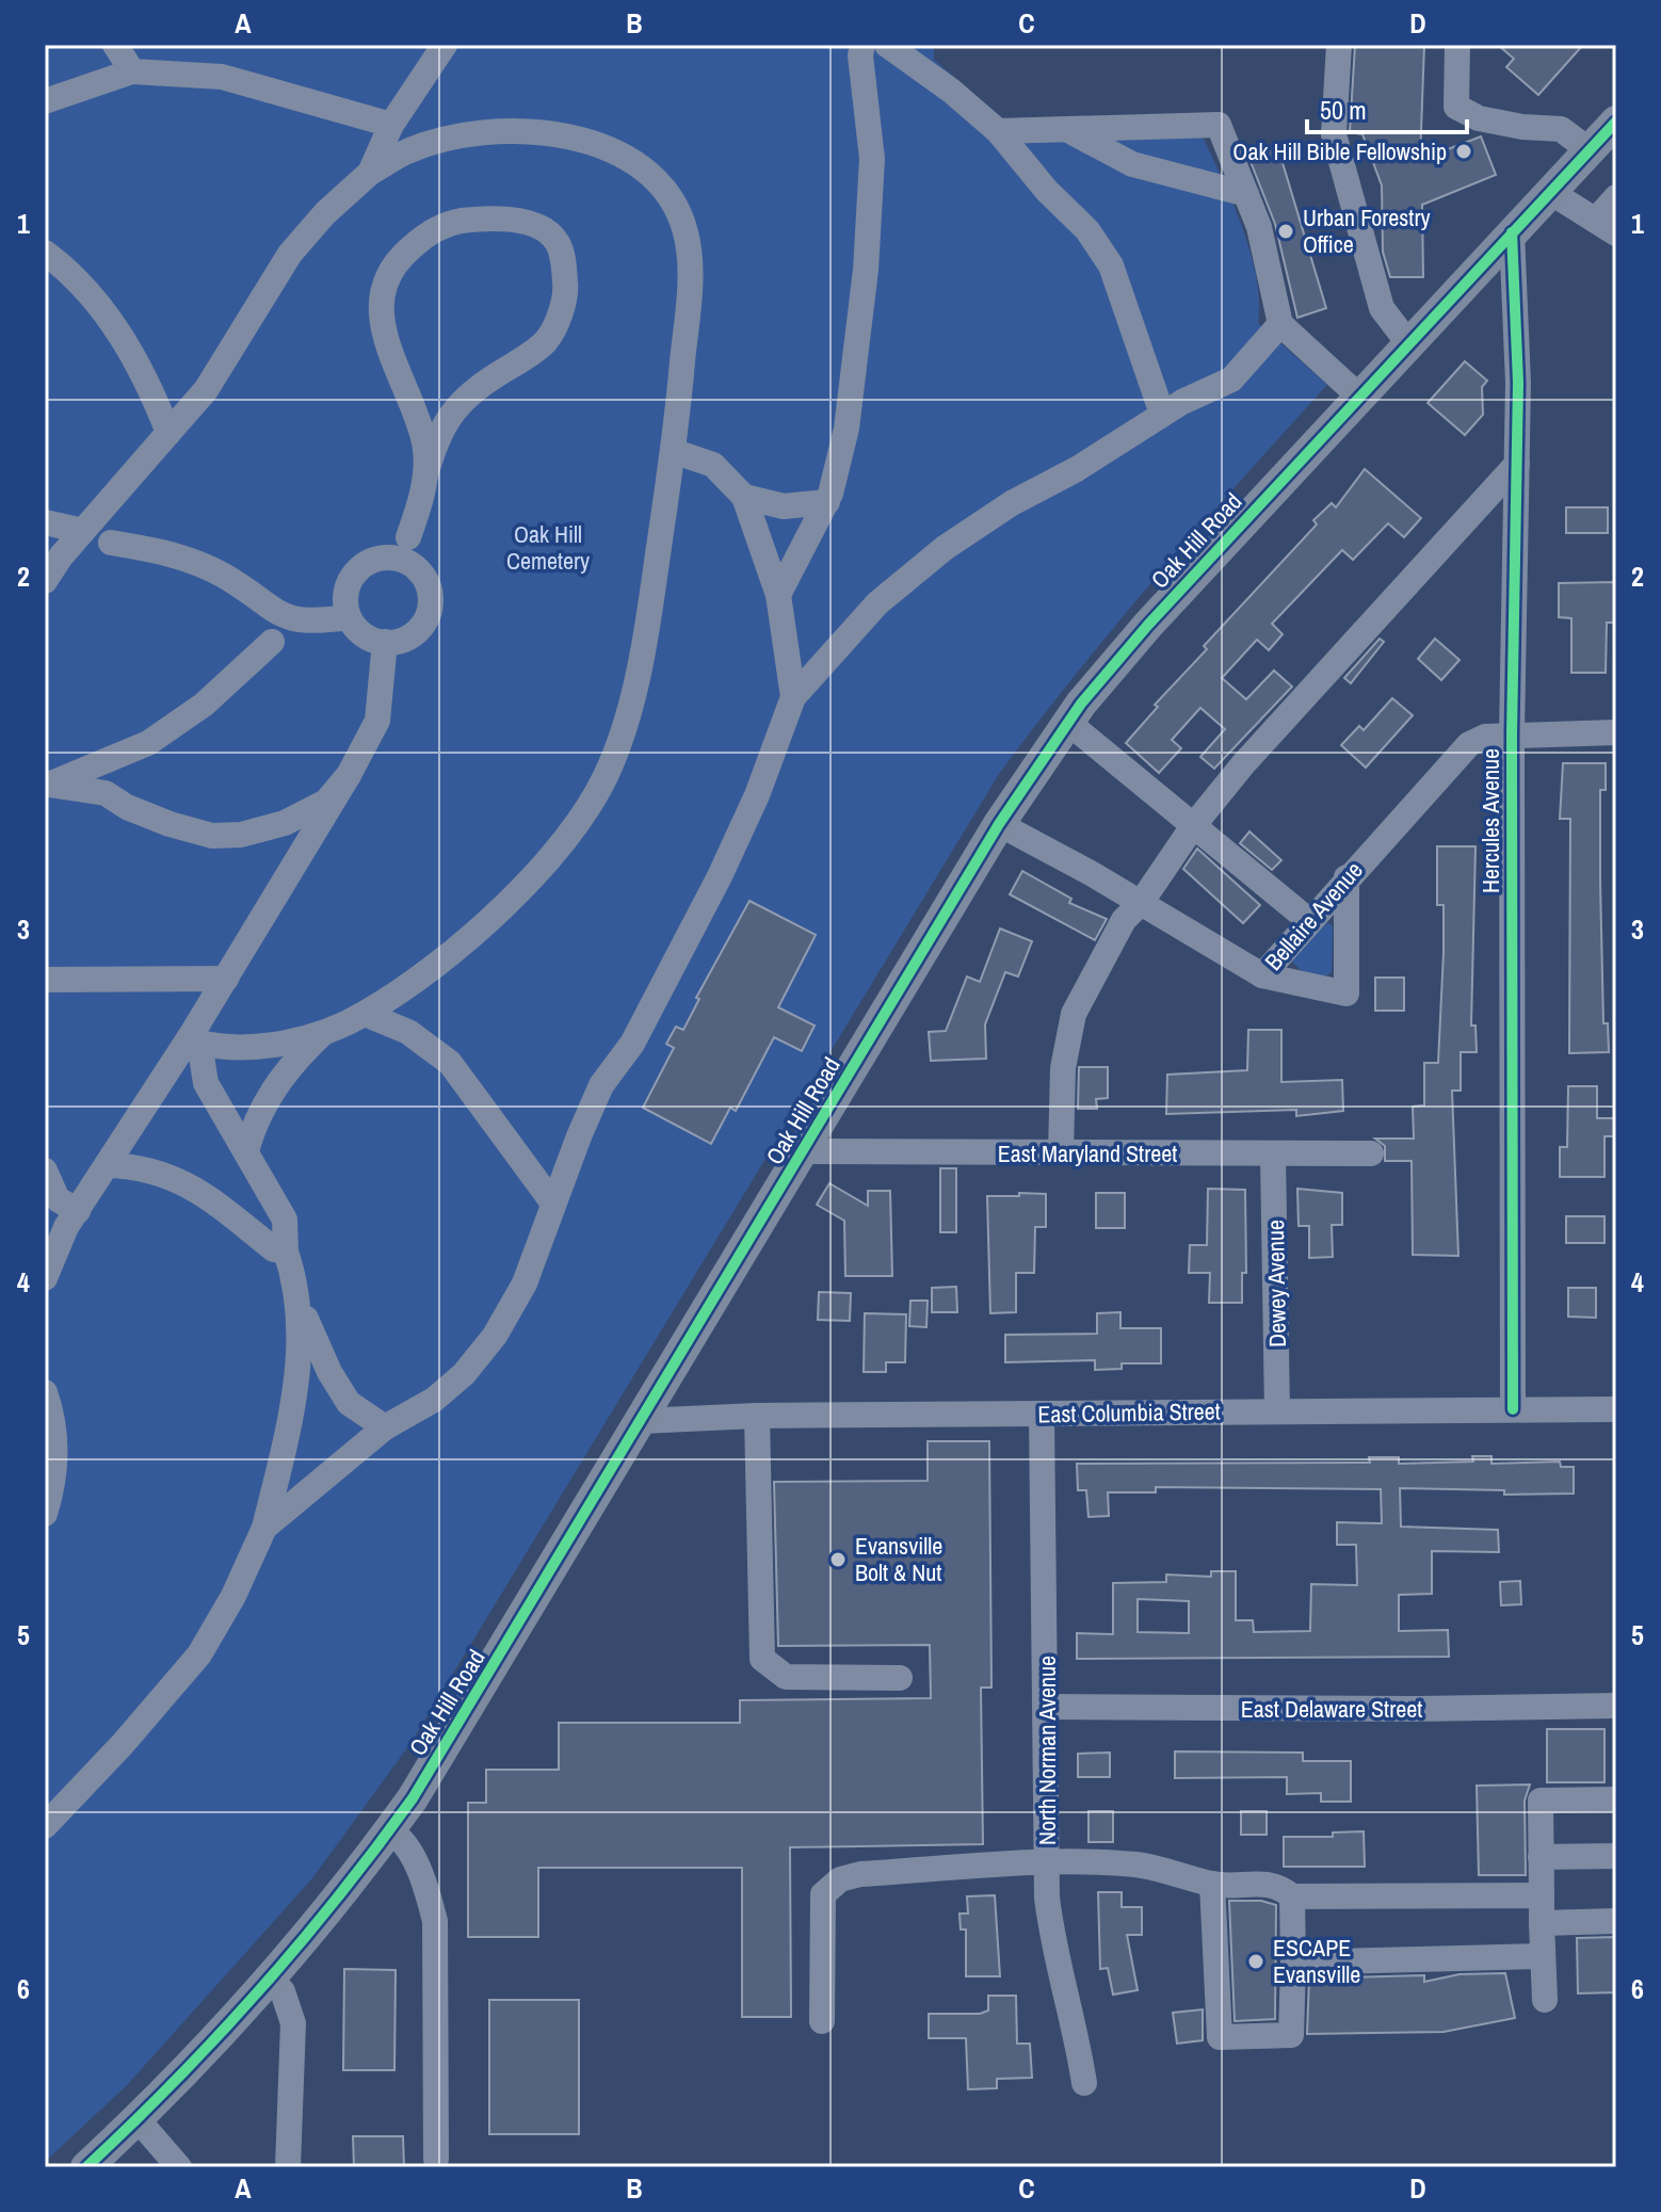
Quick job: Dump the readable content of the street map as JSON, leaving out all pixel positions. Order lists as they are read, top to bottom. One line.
{"streets":{"main road":["Oak Hill Road"],"street":["Hercules Avenue","Bellaire Avenue","East Maryland Street","Dewey Avenue","East Columbia Street","East Delaware Street","North Norman Avenue"]},"crossings":[["Oak Hill Road","Hercules Avenue"],["Oak Hill Road","Bellaire Avenue"],["Oak Hill Road","East Maryland Street"],["Oak Hill Road","East Columbia Street"],["Hercules Avenue","Bellaire Avenue"],["Hercules Avenue","East Columbia Street"],["East Maryland Street","Dewey Avenue"],["Dewey Avenue","East Columbia Street"],["East Columbia Street","North Norman Avenue"],["East Delaware Street","North Norman Avenue"]],"parks":["Oak Hill Cemetery"],"places":["Oak Hill Bible Fellowship","Urban Forestry Office","Evansville Bolt & Nut","ESCAPE Evansville"],"scale_bar":"50 m","grid":{"columns":["A","B","C","D"],"rows":["1","2","3","4","5","6"]}}
